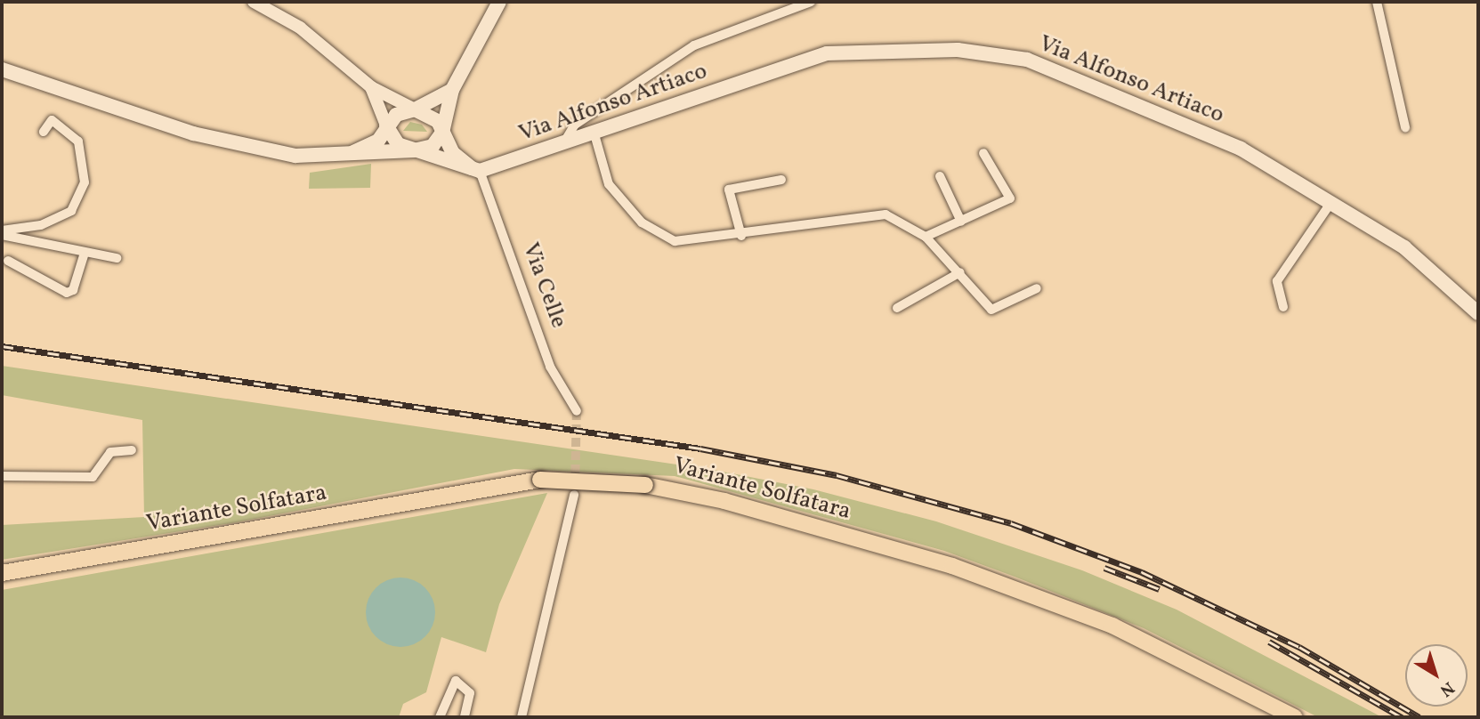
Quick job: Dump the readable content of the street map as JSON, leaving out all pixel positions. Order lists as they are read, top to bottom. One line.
{"streets":{"main road":["Via Alfonso Artiaco","Variante Solfatara"],"street":["Via Celle"]},"crossings":[["Via Alfonso Artiaco","Via Celle"]],"north":"bottom right"}
